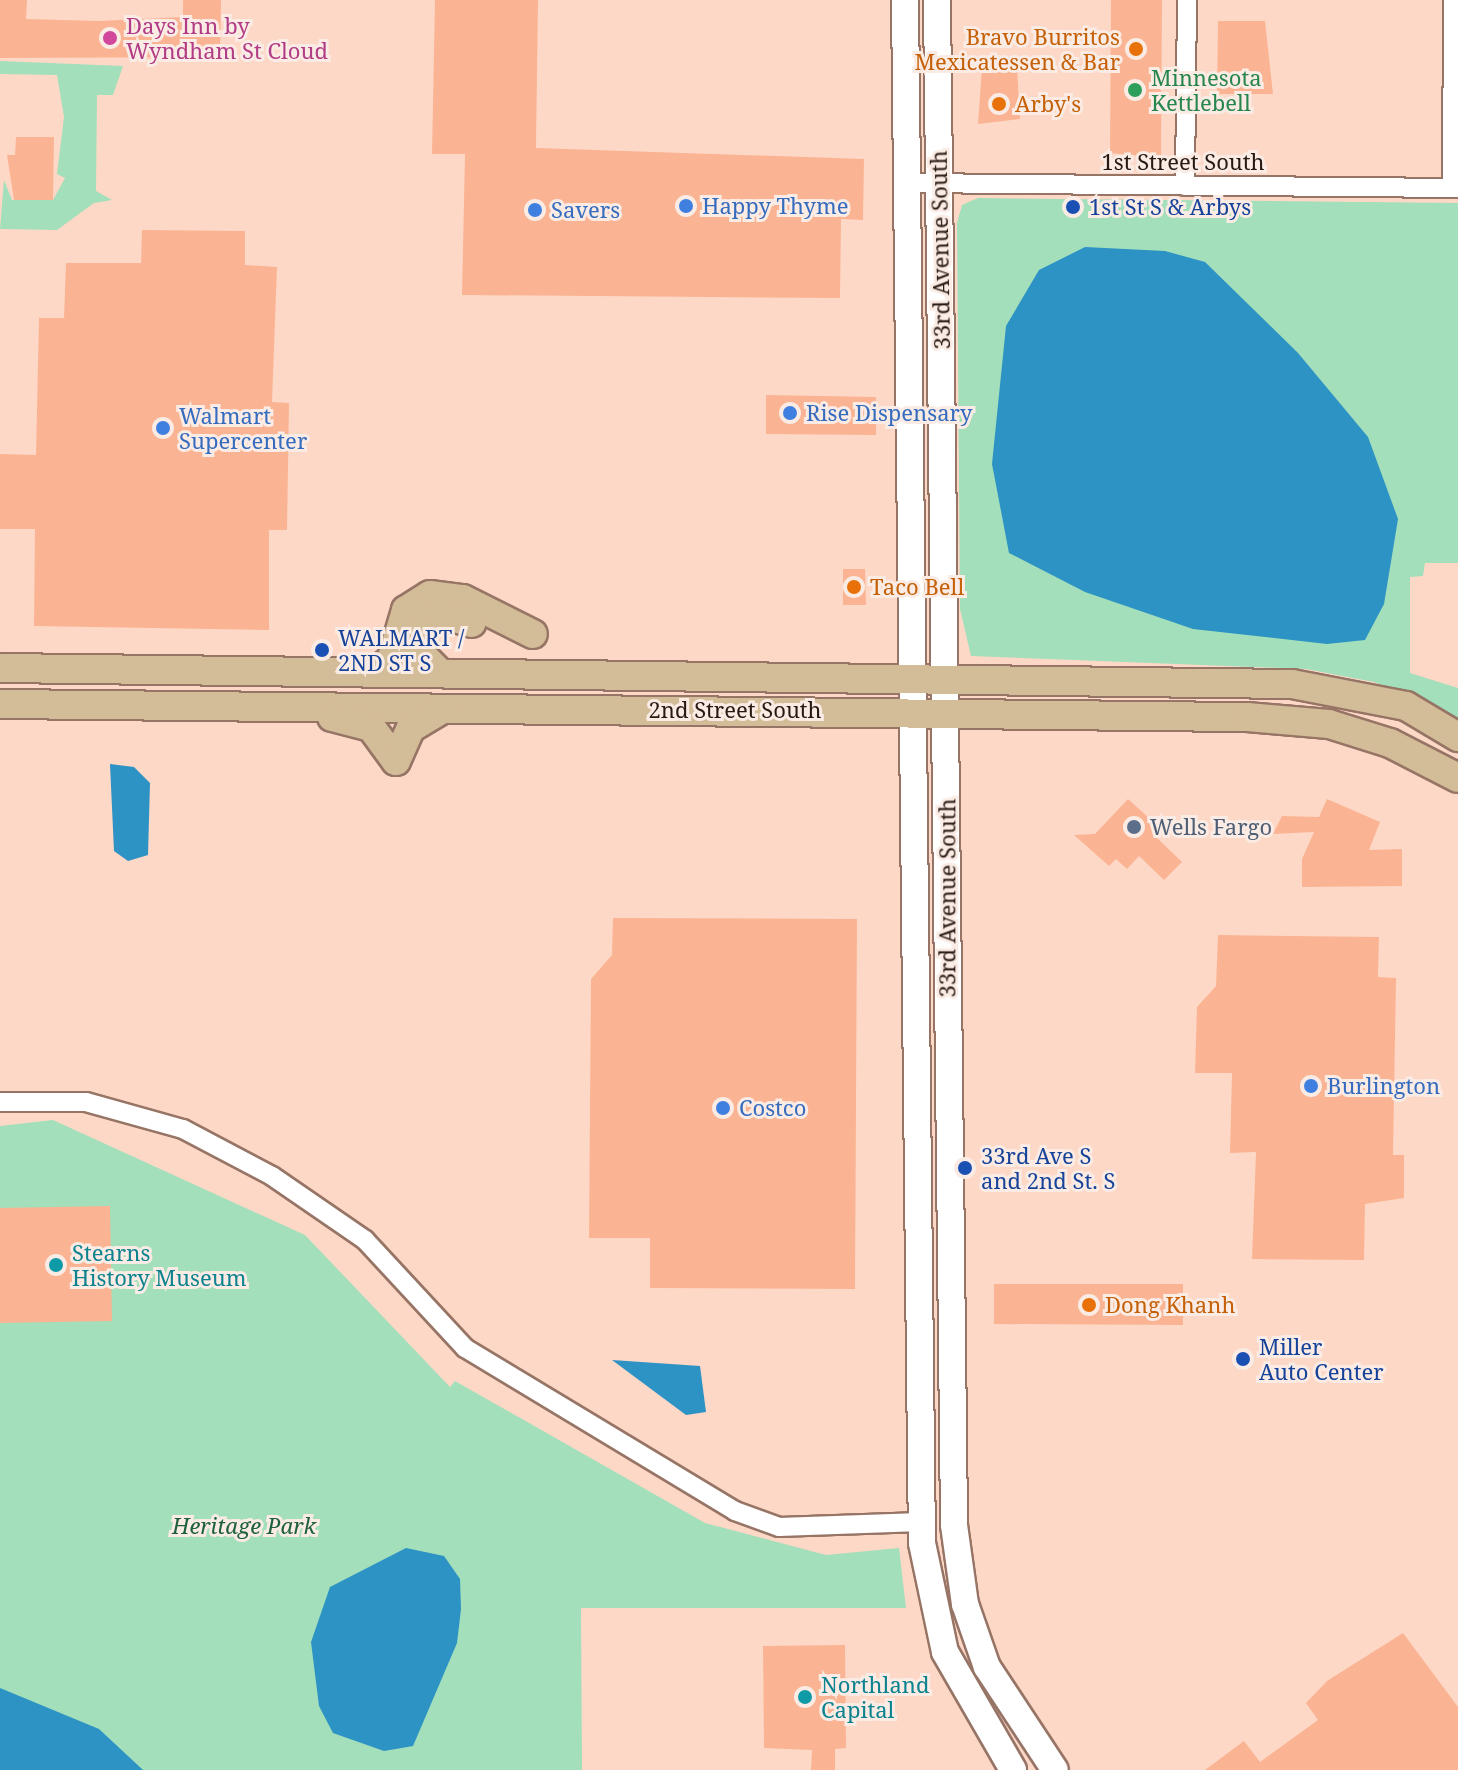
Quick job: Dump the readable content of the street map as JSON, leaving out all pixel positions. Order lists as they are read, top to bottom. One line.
{"streets":{"main road":["33rd Avenue South","2nd Street South"],"street":["1st Street South"]},"crossings":[["1st Street South","33rd Avenue South"],["33rd Avenue South","2nd Street South"]],"parks":["Heritage Park"],"places":["Days Inn by Wyndham St Cloud","Bravo Burritos Mexicatessen & Bar","Minnesota Kettlebell","Arby's","Happy Thyme","1st St S & Arbys","Savers","Rise Dispensary","Walmart Supercenter","Taco Bell","WALMART / 2ND ST S","Wells Fargo","Burlington","Costco","33rd Ave S and 2nd St. S","Stearns History Museum","Dong Khanh","Miller Auto Center","Northland Capital"]}
